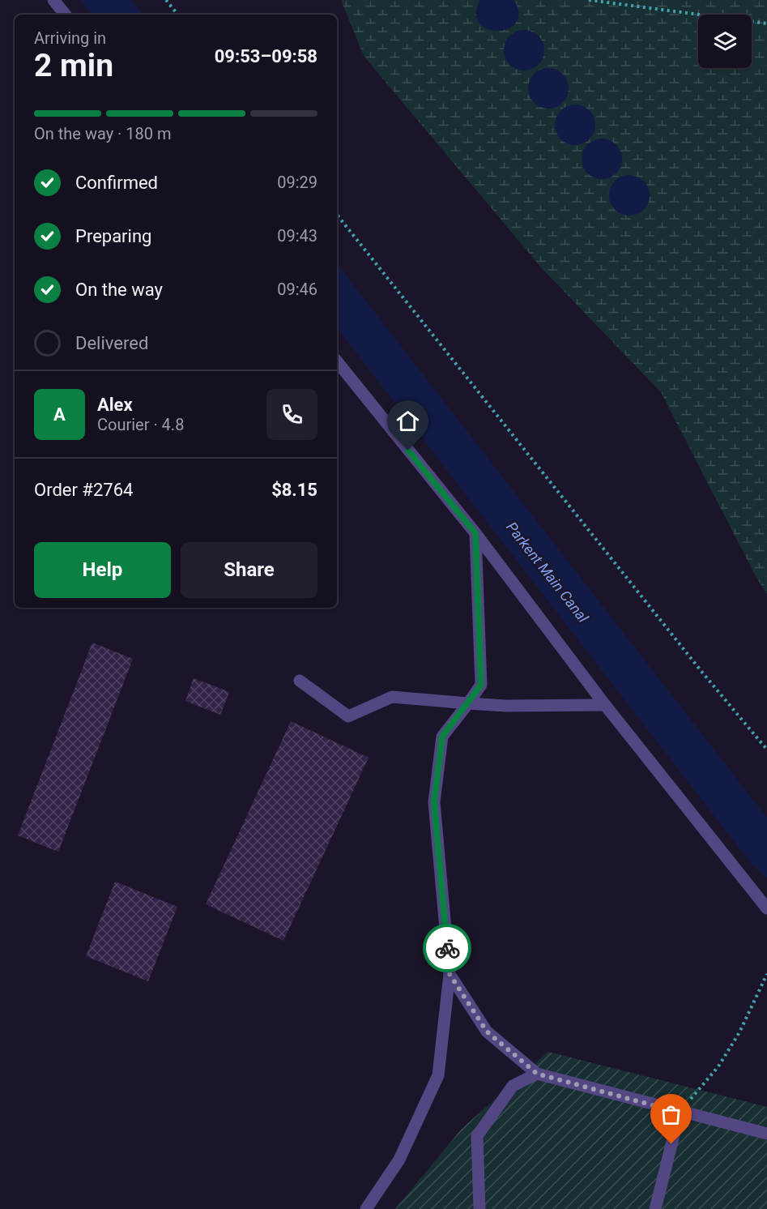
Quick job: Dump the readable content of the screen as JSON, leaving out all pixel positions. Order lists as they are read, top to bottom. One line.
{"water":["Parkent Main Canal"],"page":{"heading":["2 min","Arriving in","09:53–09:58"],"panel":["Alex","Courier · 4.8","Order #2764","$8.15"],"bar":"On the way · 180 m","list":[["Confirmed","09:29"],["Preparing","09:43"],["On the way","09:46"],"Delivered"],"round":"A","buttons":["Help","Share"]}}
